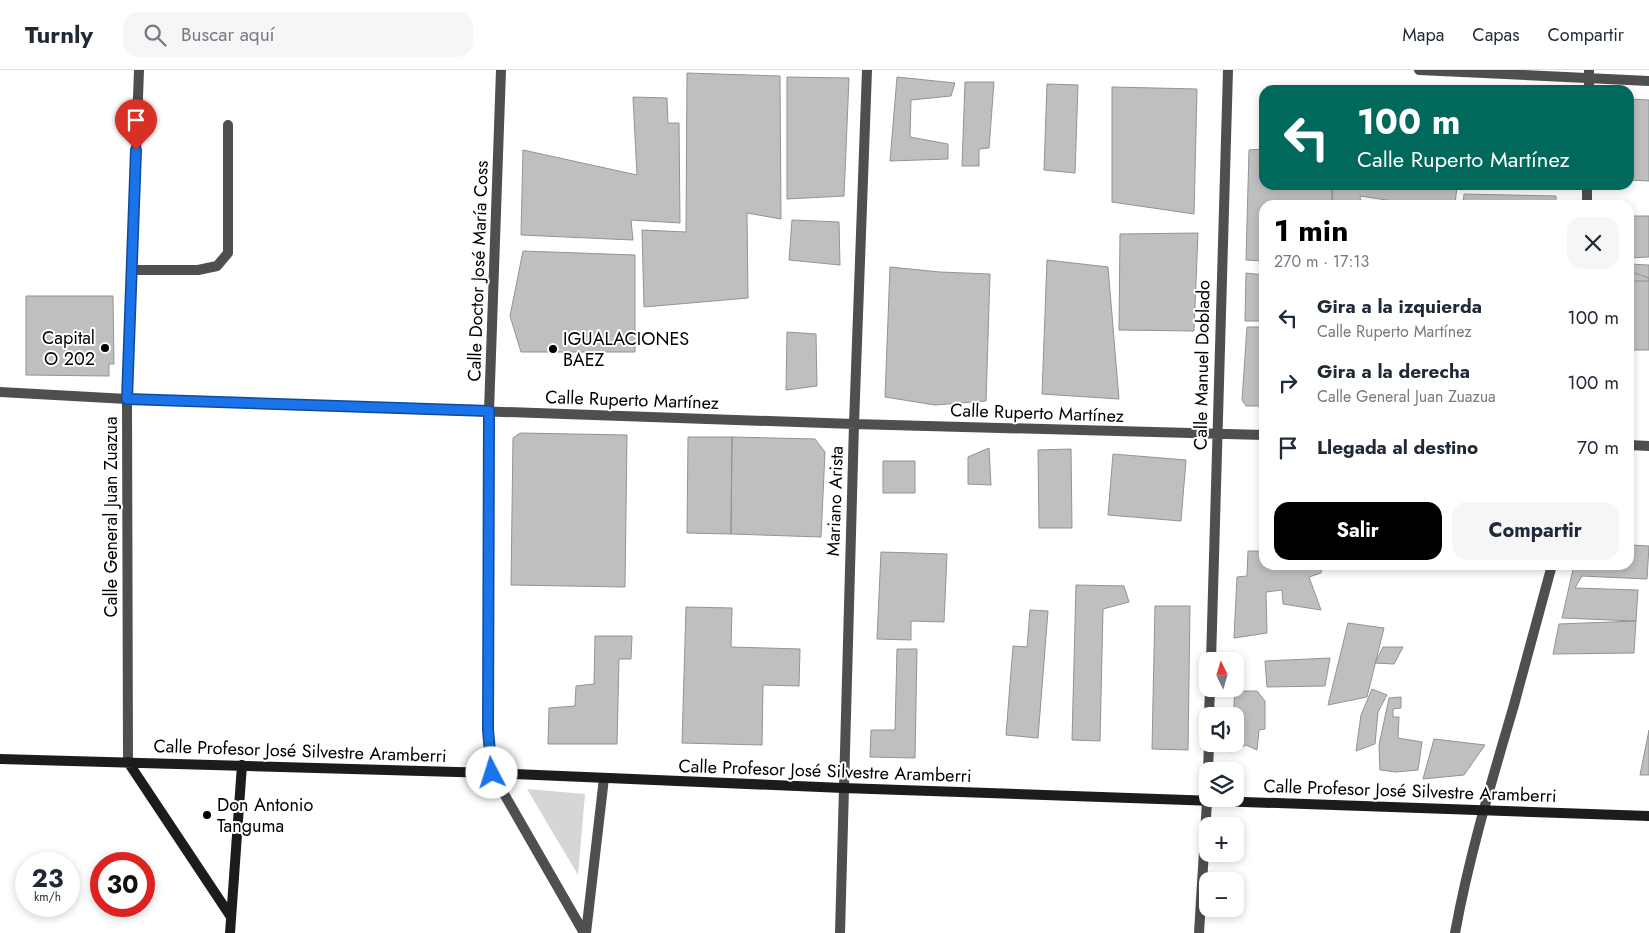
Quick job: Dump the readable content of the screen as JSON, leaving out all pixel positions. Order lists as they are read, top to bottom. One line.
{"streets":{"main road":["Calle Profesor José Silvestre Aramberri"],"street":["Calle Doctor José María Coss","Calle Manuel Doblado","Calle Ruperto Martínez","Mariano Arista","Calle General Juan Zuazua"]},"crossings":[["Calle Doctor José María Coss","Calle Ruperto Martínez"],["Calle Doctor José María Coss","Calle Profesor José Silvestre Aramberri"],["Calle Manuel Doblado","Calle Ruperto Martínez"],["Calle Ruperto Martínez","Mariano Arista"],["Calle Ruperto Martínez","Calle General Juan Zuazua"],["Mariano Arista","Calle Profesor José Silvestre Aramberri"],["Calle General Juan Zuazua","Calle Profesor José Silvestre Aramberri"]],"places":["Capital O 202","IGUALACIONES BAEZ","Don Antonio Tanguma"],"north":"top","page":{"header":"Turnly","search":"Buscar aquí","nav":["Mapa","Capas","Compartir"],"turn":["100 m","Calle Ruperto Martínez"],"heading":["1 min","270 m · 17:13"],"list":[{"name":"Gira a la izquierda","note":"Calle Ruperto Martínez","value":"100 m"},{"name":"Gira a la derecha","note":"Calle General Juan Zuazua","value":"100 m"},{"name":"Llegada al destino","value":"70 m"}],"buttons":["Salir","Compartir"],"map_buttons":["+","−"],"speed":"23 km/h","limit":"30"}}
